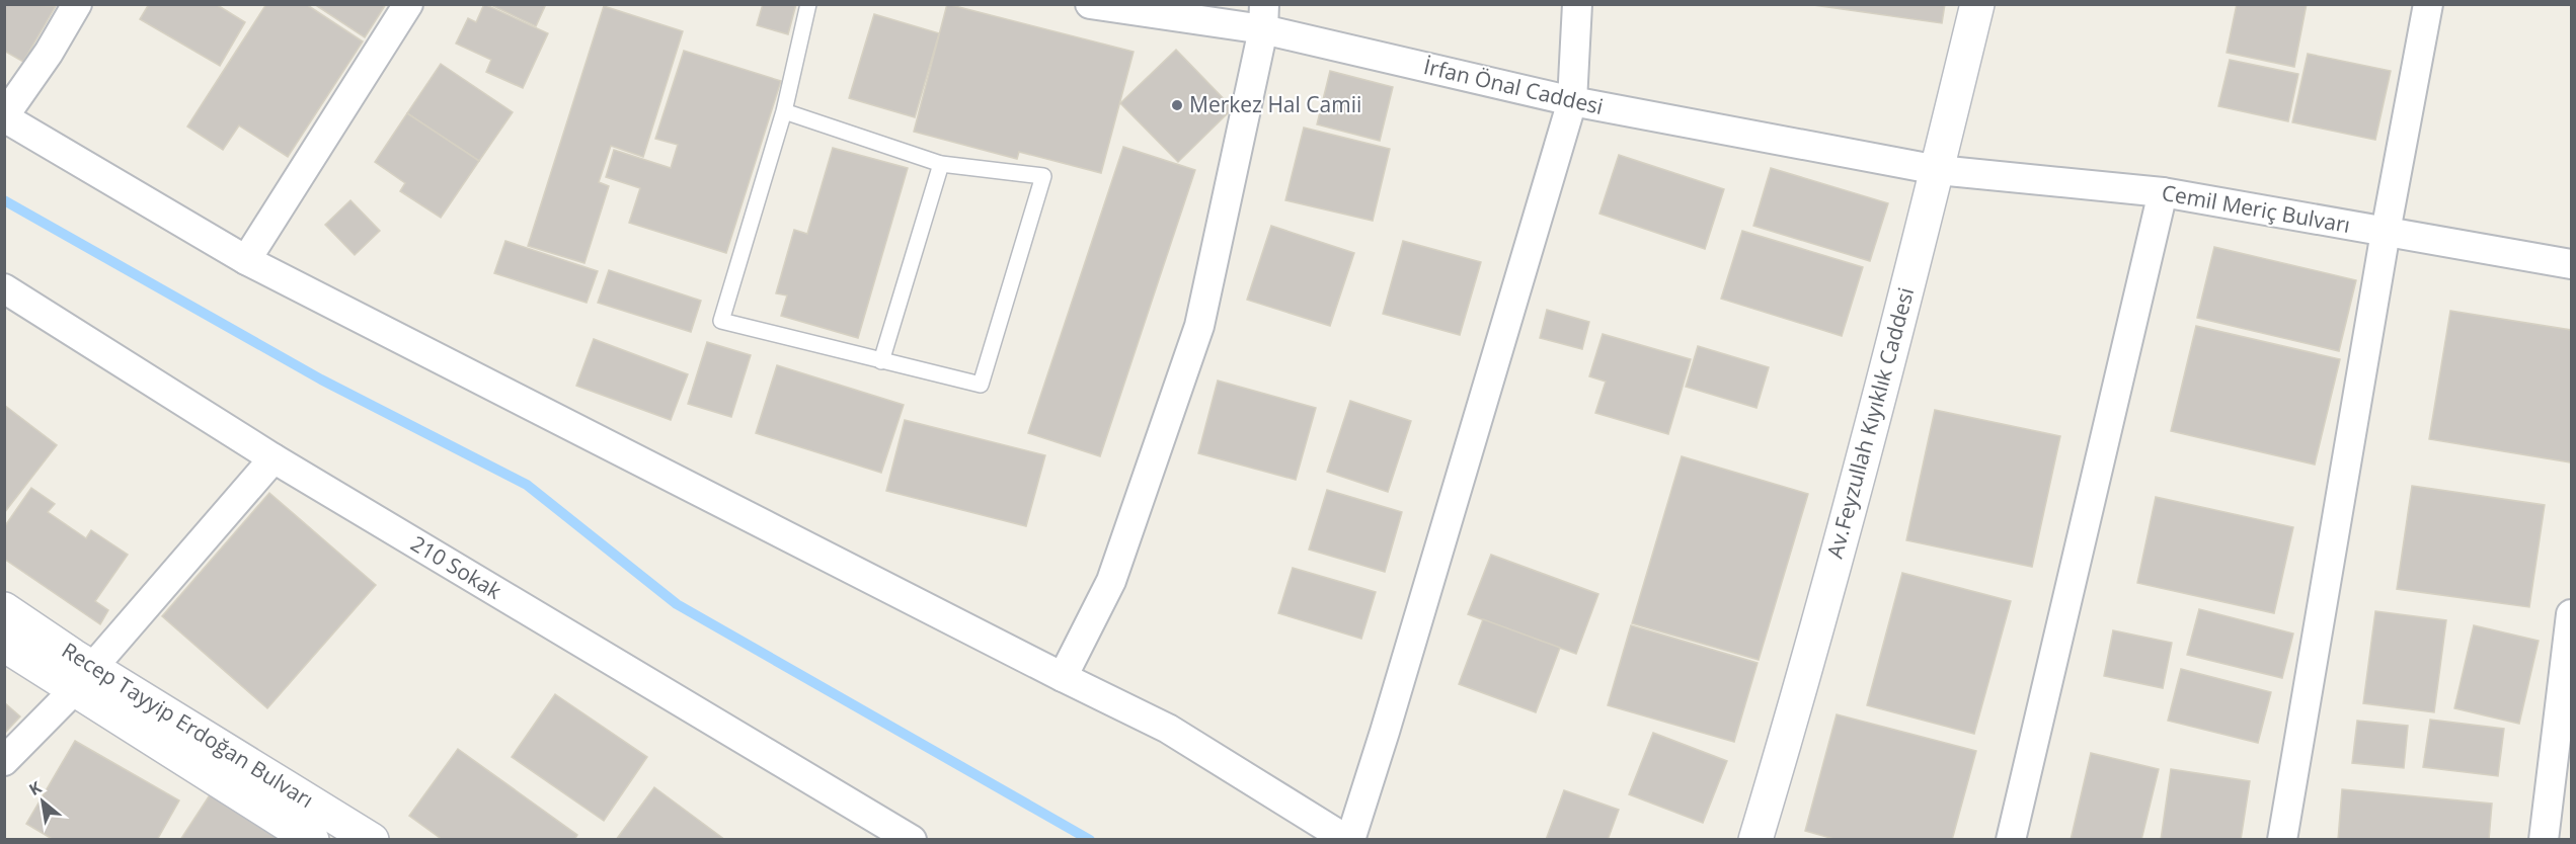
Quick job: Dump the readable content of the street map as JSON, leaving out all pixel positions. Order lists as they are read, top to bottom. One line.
{"streets":{"street":["İrfan Önal Caddesi","Cemil Meriç Bulvarı","Av.Feyzullah Kıyıklık Caddesi","210 Sokak","Recep Tayyip Erdoğan Bulvarı"]},"crossings":[["İrfan Önal Caddesi","Cemil Meriç Bulvarı"],["İrfan Önal Caddesi","Av.Feyzullah Kıyıklık Caddesi"],["Cemil Meriç Bulvarı","Av.Feyzullah Kıyıklık Caddesi"]],"places":["Merkez Hal Camii"],"north":"top left"}
